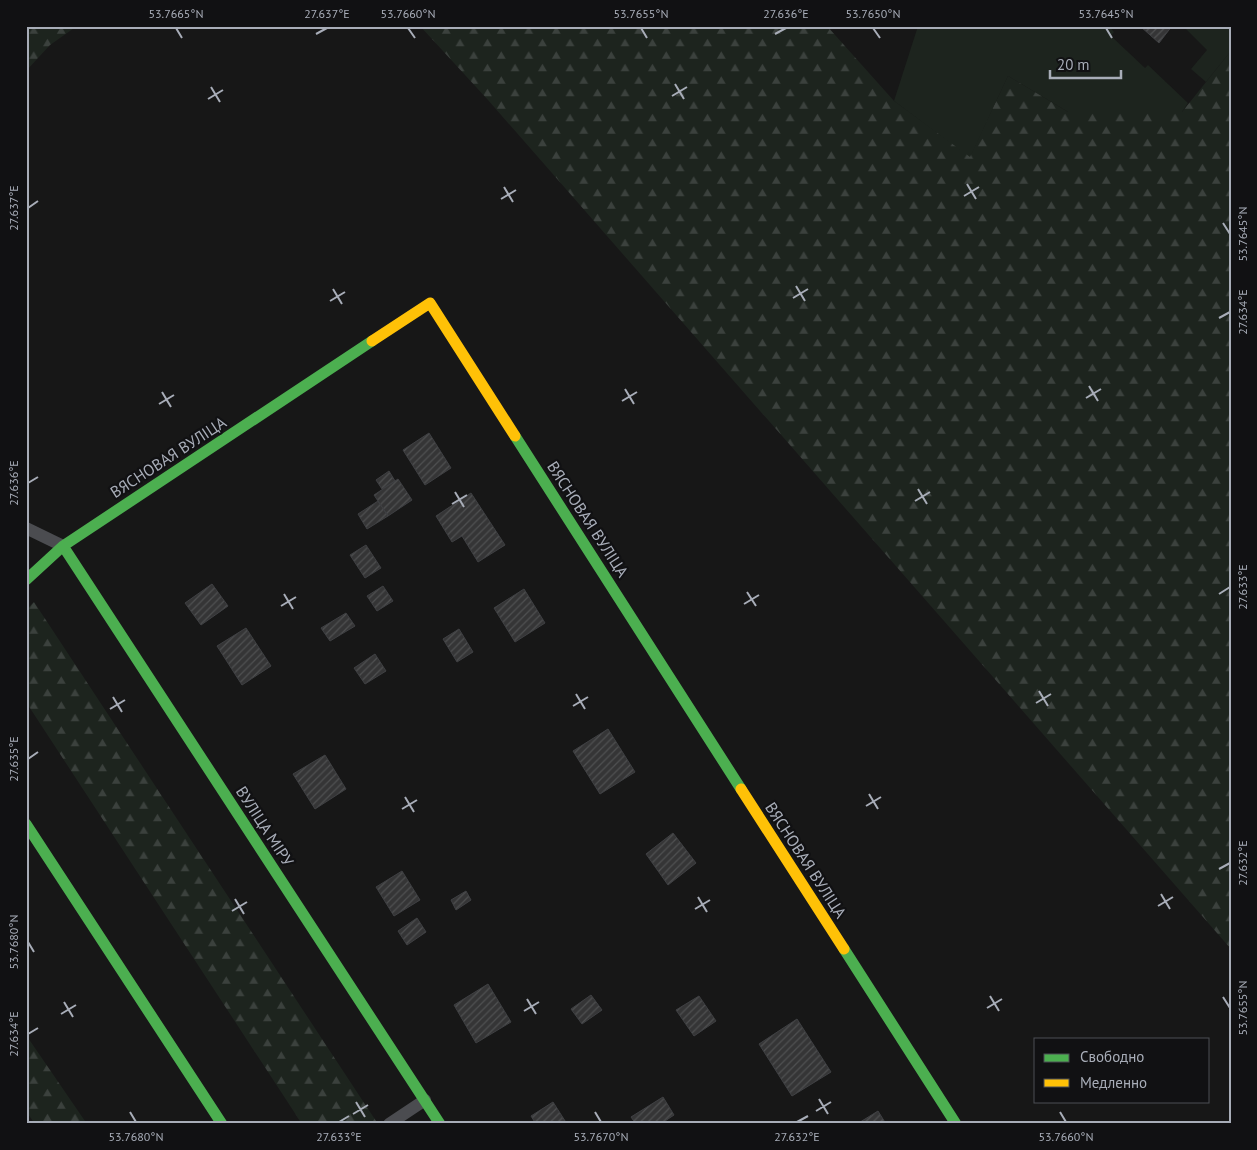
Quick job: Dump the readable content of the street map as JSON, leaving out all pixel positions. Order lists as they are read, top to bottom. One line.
{"streets":{"street":["ВЯСНОВАЯ ВУЛІЦА","ВУЛІЦА МІРУ"]},"crossings":[["ВЯСНОВАЯ ВУЛІЦА","ВУЛІЦА МІРУ"]],"legend":["Свободно","Медленно"],"scale_bar":"20 m","coordinates":["53.7665°N","27.637°E","53.7660°N","53.7655°N","27.636°E","53.7650°N","53.7645°N","27.634°E","27.633°E","27.635°E","27.632°E","53.7680°N","53.7670°N"]}
